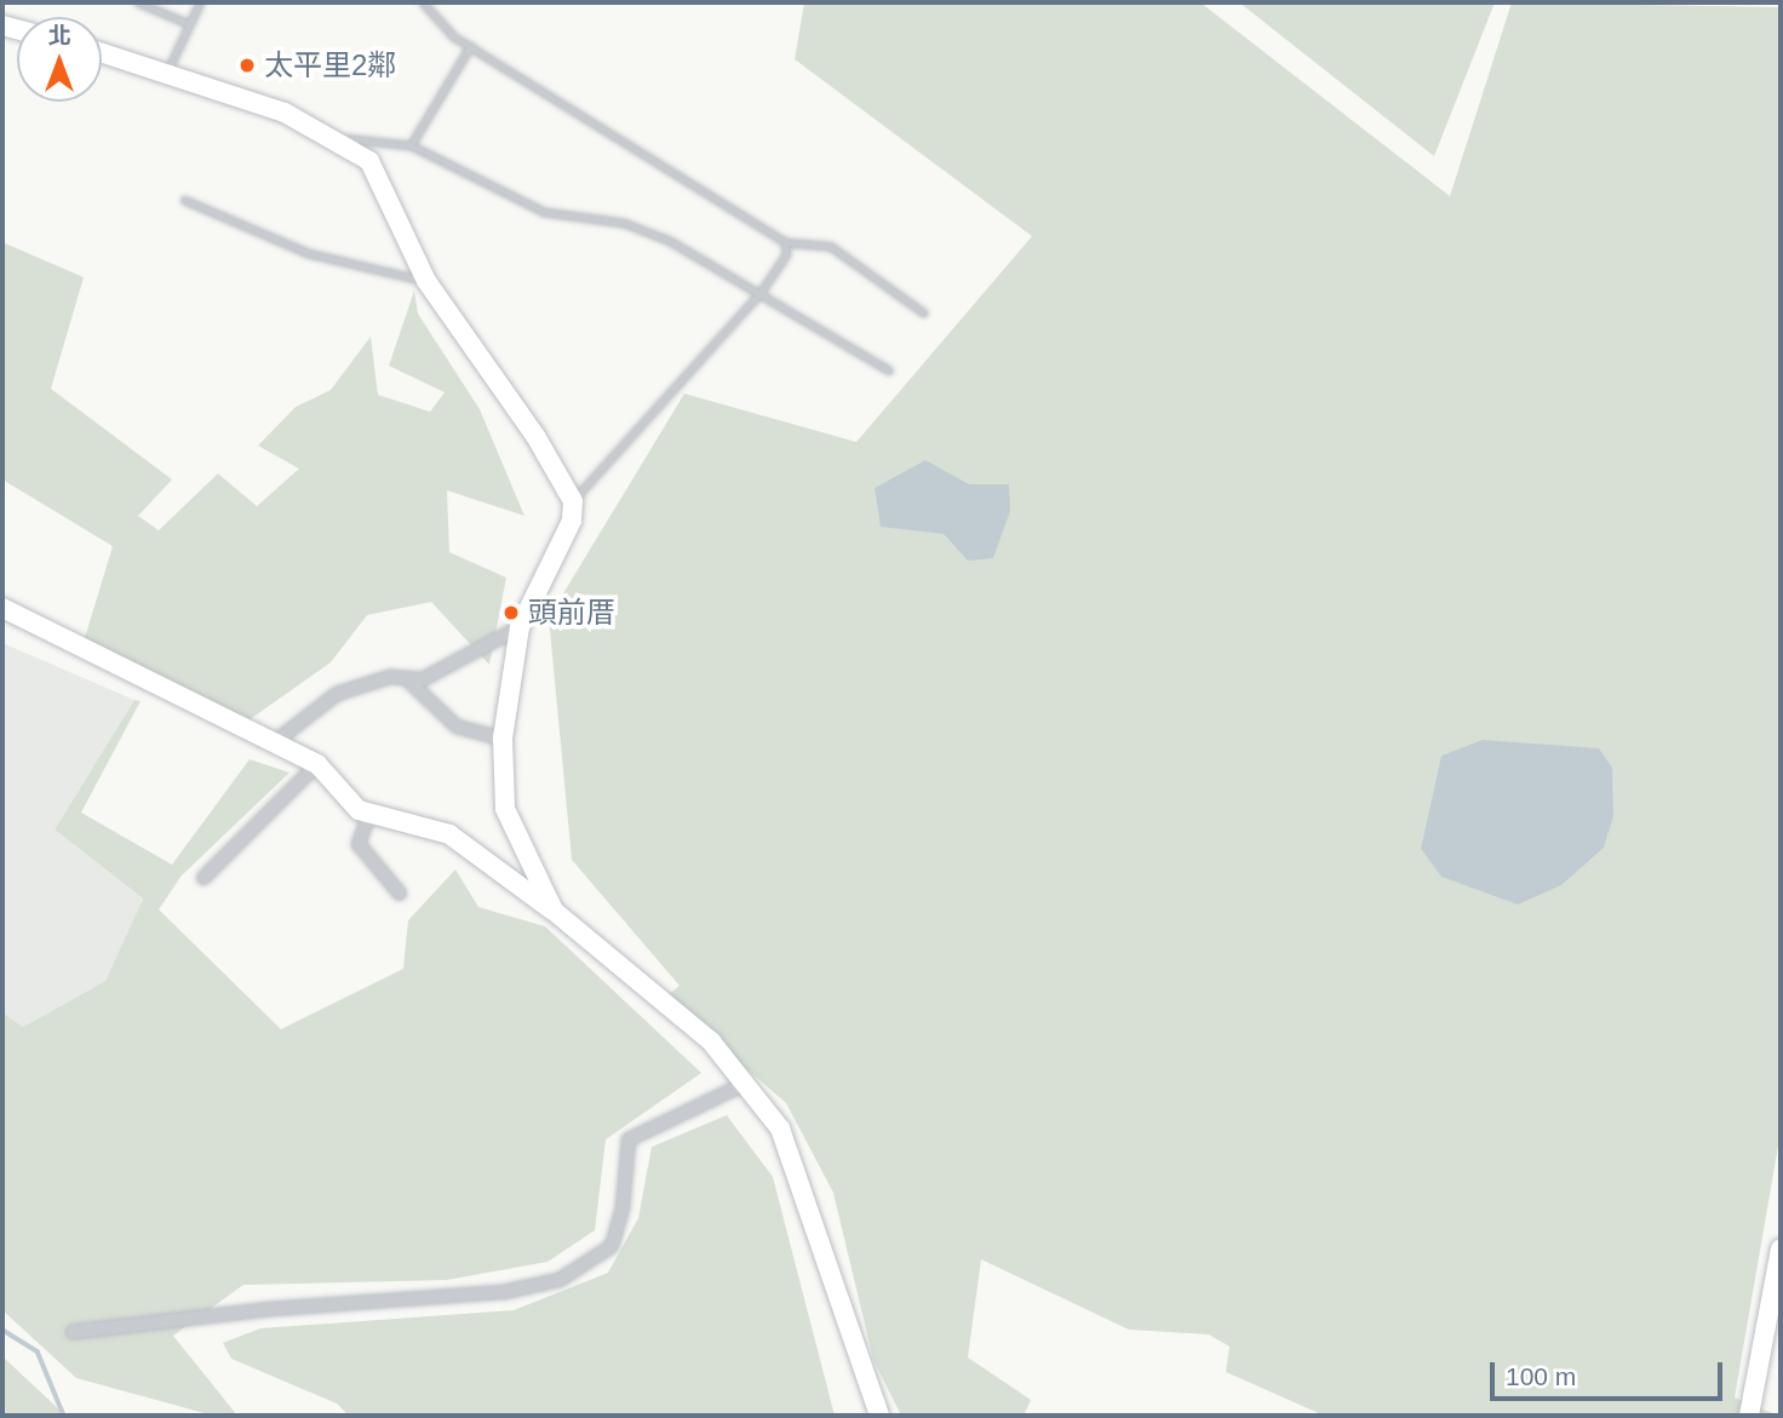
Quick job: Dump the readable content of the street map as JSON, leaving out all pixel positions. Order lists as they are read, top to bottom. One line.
{"places":["太平里2鄰","頭前厝"],"scale_bar":"100 m","north":"top"}
